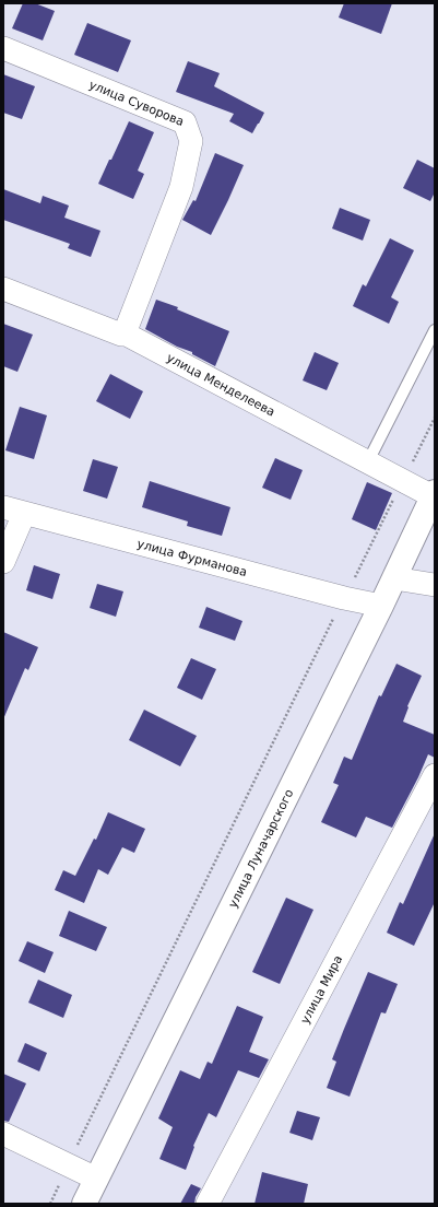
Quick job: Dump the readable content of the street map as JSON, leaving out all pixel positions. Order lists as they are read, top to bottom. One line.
{"streets":{"main road":["улица Луначарского"],"street":["улица Суворова","улица Менделеева","улица Фурманова","улица Мира"]},"crossings":[["улица Суворова","улица Менделеева"],["улица Менделеева","улица Луначарского"],["улица Фурманова","улица Луначарского"]]}
